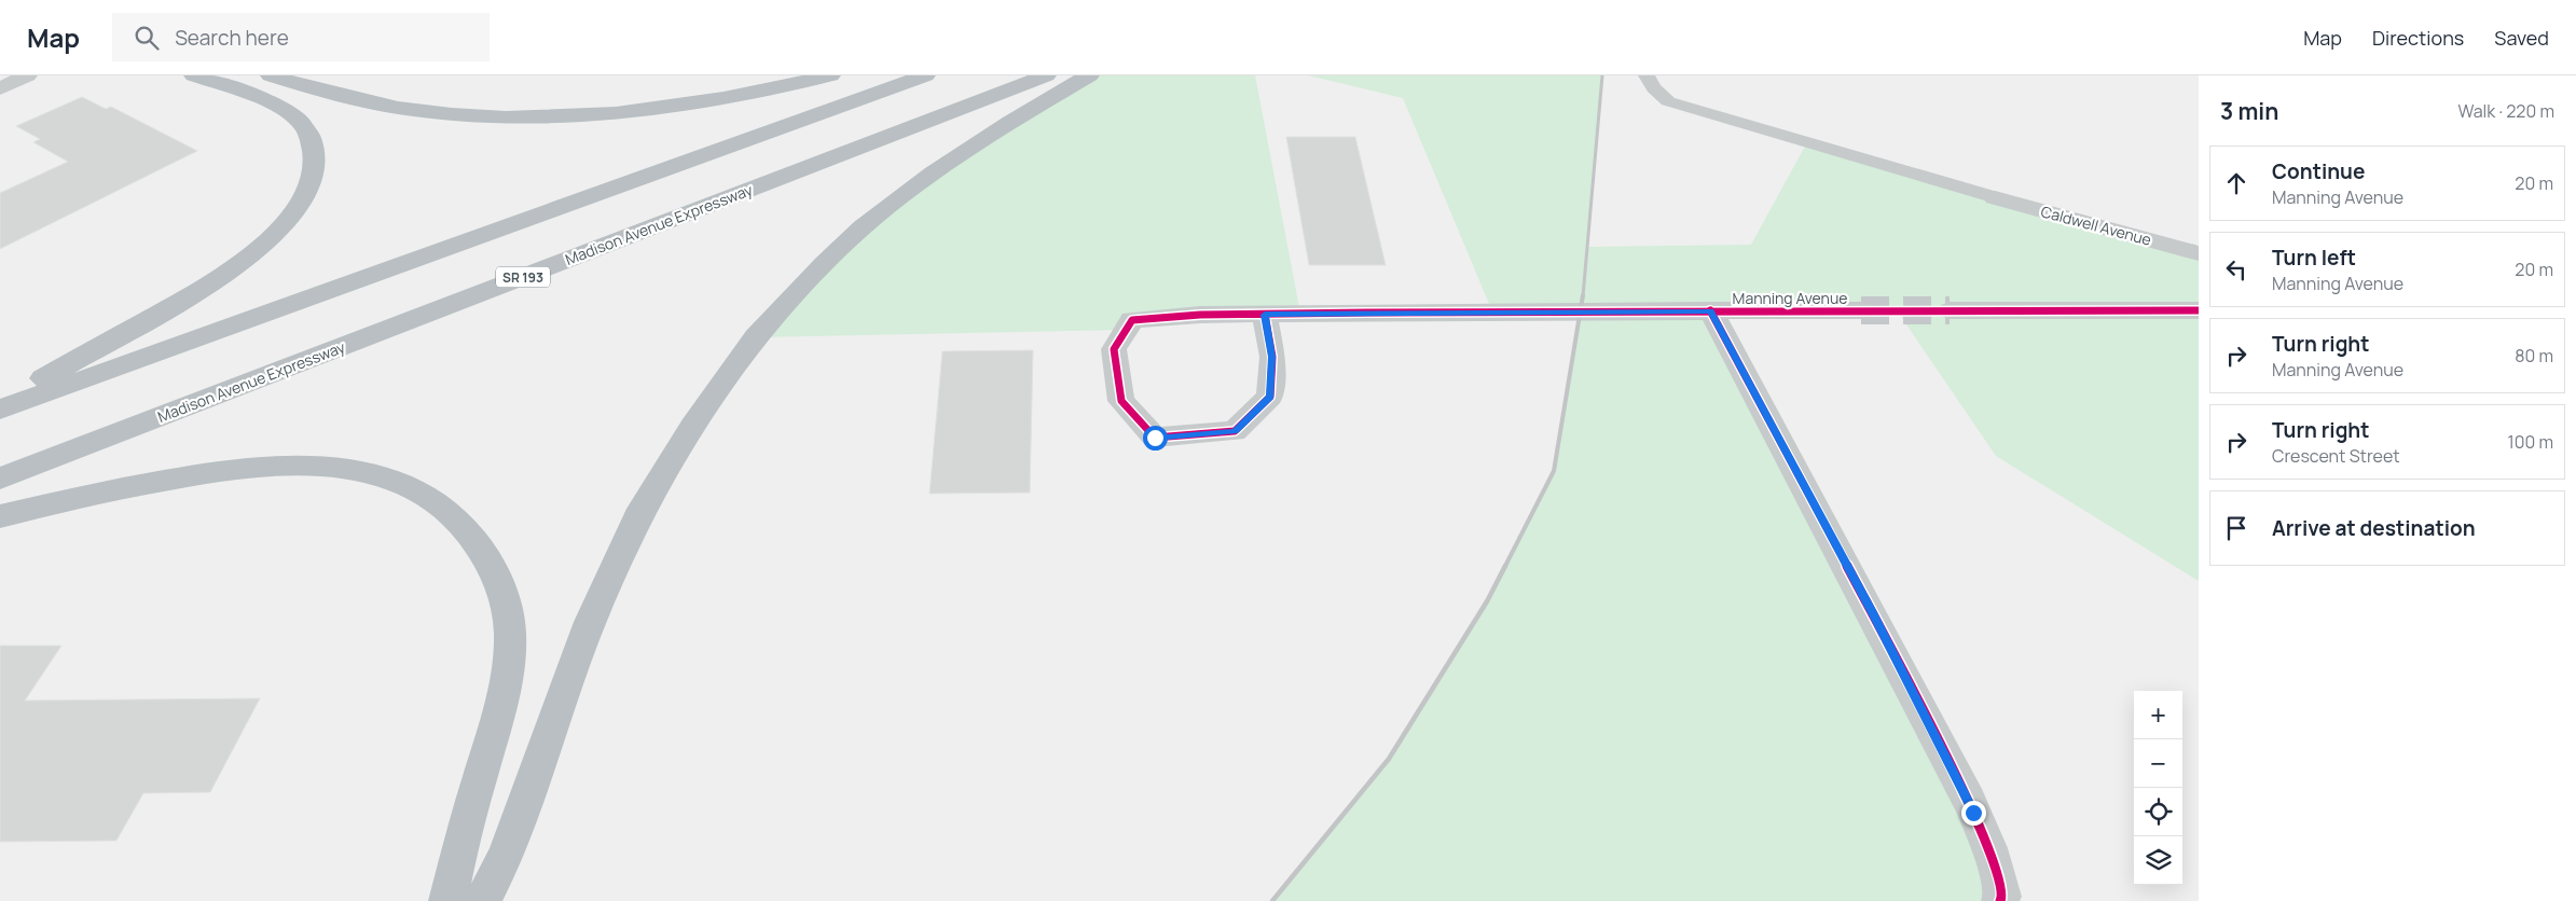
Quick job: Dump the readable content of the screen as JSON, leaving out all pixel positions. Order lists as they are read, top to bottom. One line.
{"streets":{"highway":["Madison Avenue Expressway","SR 193"],"street":["Caldwell Avenue","Manning Avenue"]},"page":{"header":"Map","search":"Search here","nav":["Map","Directions","Saved"],"heading":["3 min","Walk · 220 m"],"list":[["Continue","Manning Avenue","20 m"],["Turn left","Manning Avenue","20 m"],["Turn right","Manning Avenue","80 m"],["Turn right","Crescent Street","100 m"],"Arrive at destination"],"map_buttons":["+","−"]}}
